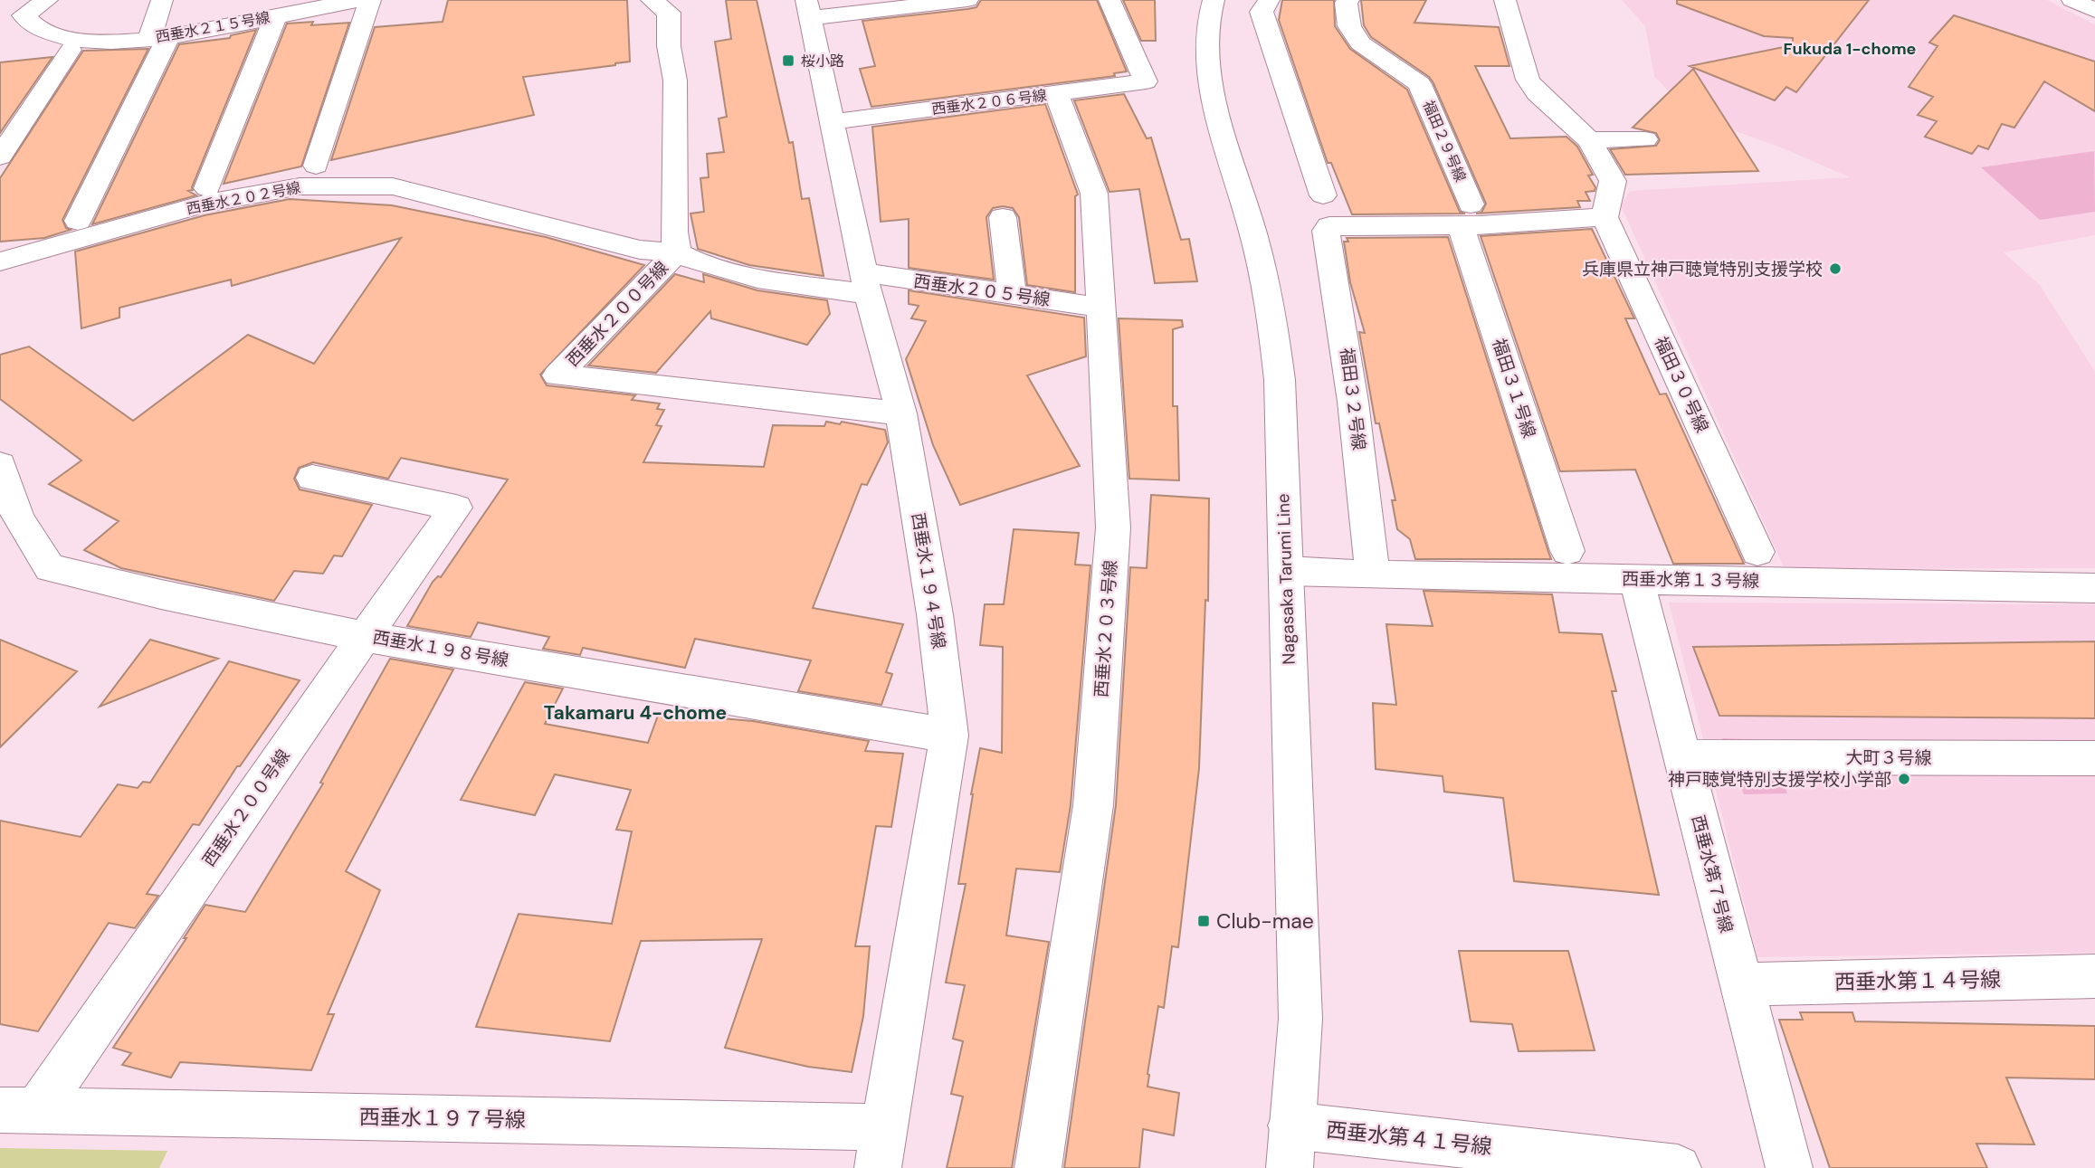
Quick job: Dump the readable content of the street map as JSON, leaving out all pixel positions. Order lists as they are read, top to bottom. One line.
{"streets":{"street":["西垂水２１５号線","西垂水２０６号線","福田２９号線","西垂水２０２号線","西垂水２０５号線","西垂水２００号線","福田３０号線","福田３１号線","福田３２号線","Nagasaka Tarumi Line","西垂水第１３号線","西垂水１９４号線","西垂水２０３号線","西垂水１９８号線","大町３号線","西垂水第７号線","西垂水第１４号線","西垂水１９７号線","西垂水第４１号線"]},"crossings":[["西垂水２０６号線","西垂水１９４号線"],["西垂水２０６号線","西垂水２０３号線"],["福田２９号線","福田３１号線"],["福田２９号線","福田３２号線"],["西垂水２０２号線","西垂水２０５号線"],["西垂水２０２号線","西垂水２００号線"],["西垂水２０２号線","西垂水１９４号線"],["西垂水２０５号線","西垂水１９４号線"],["西垂水２０５号線","西垂水２０３号線"],["西垂水２００号線","西垂水１９４号線"],["西垂水２００号線","西垂水１９８号線"],["西垂水２００号線","西垂水１９７号線"],["福田３１号線","福田３２号線"],["福田３２号線","西垂水第１３号線"],["Nagasaka Tarumi Line","西垂水第１３号線"],["Nagasaka Tarumi Line","西垂水第４１号線"],["西垂水第１３号線","西垂水第７号線"],["西垂水１９４号線","西垂水１９８号線"],["西垂水１９４号線","西垂水１９７号線"],["大町３号線","西垂水第７号線"],["西垂水第７号線","西垂水第１４号線"]],"districts":["Fukuda 1-chome","Takamaru 4-chome"],"places":{"transit":["桜小路","Club-mae"],"other":["兵庫県立神戸聴覚特別支援学校","神戸聴覚特別支援学校小学部"]}}
